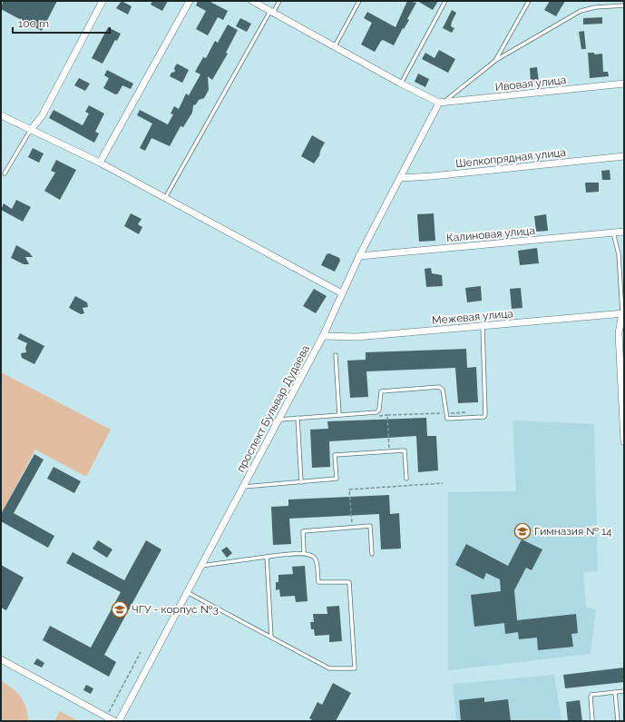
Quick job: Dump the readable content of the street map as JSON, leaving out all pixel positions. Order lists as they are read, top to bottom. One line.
{"streets":{"street":["Ивовая улица","Шелкопрядная улица","Калиновая улица","Межевая улица","проспект Бульвар Дудаева"]},"crossings":[["Ивовая улица","проспект Бульвар Дудаева"],["Шелкопрядная улица","проспект Бульвар Дудаева"],["Калиновая улица","проспект Бульвар Дудаева"],["Межевая улица","проспект Бульвар Дудаева"]],"places":{"school or university":["Гимназия № 14","ЧГУ - корпус №3"]},"scale_bar":"100 m"}
